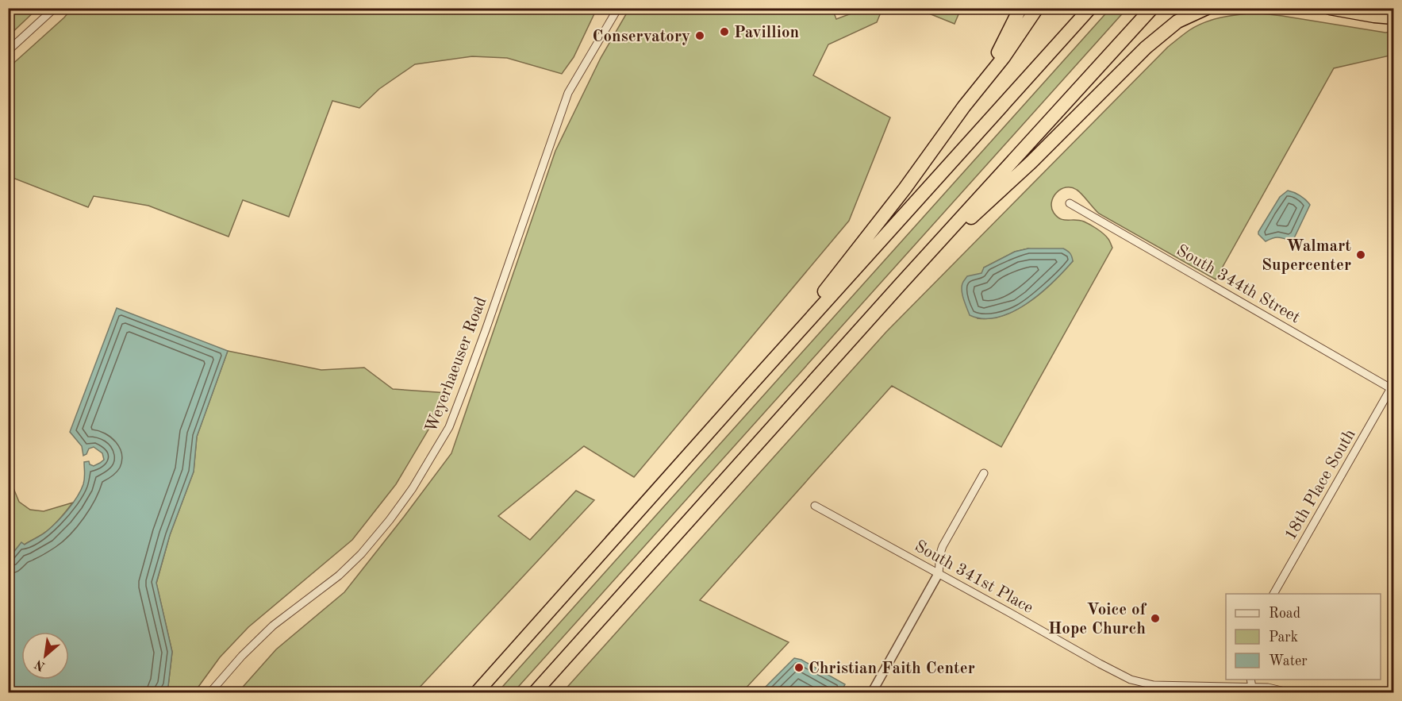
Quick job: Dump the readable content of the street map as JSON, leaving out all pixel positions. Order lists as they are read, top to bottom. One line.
{"streets":{"street":["South 344th Street","Weyerhaeuser Road","18th Place South","South 341st Place"]},"crossings":[["South 344th Street","18th Place South"]],"places":["Pavillion","Conservatory","Walmart Supercenter","Voice of Hope Church","Christian Faith Center"],"legend":["Road","Park","Water"],"north":"bottom left"}
